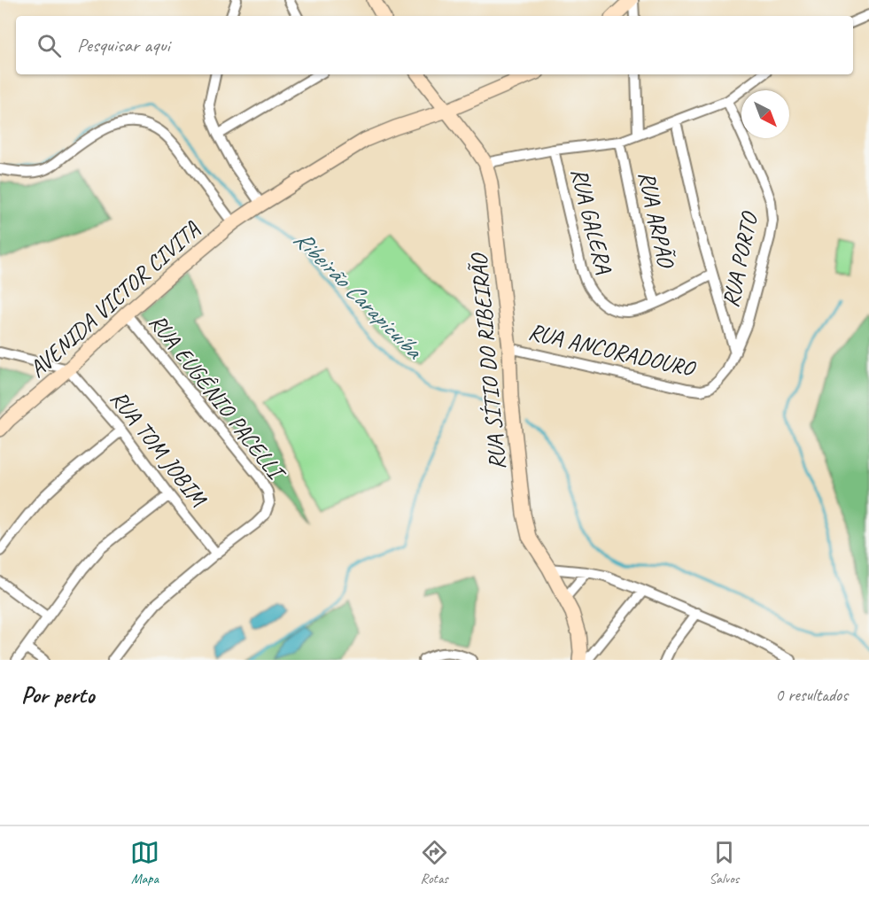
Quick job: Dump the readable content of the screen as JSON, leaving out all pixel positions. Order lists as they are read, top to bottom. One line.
{"streets":{"main road":["AVENIDA VICTOR CIVITA","RUA SÍTIO DO RIBEIRÃO"],"street":["RUA ARPÃO","RUA GALERA","RUA PORTO","RUA ANCORADOURO","RUA EUGÊNIO PACELLI","RUA TOM JOBIM"]},"crossings":[["RUA ARPÃO","RUA GALERA"],["RUA PORTO","RUA ANCORADOURO"],["AVENIDA VICTOR CIVITA","RUA SÍTIO DO RIBEIRÃO"],["AVENIDA VICTOR CIVITA","RUA EUGÊNIO PACELLI"],["AVENIDA VICTOR CIVITA","RUA TOM JOBIM"],["RUA ANCORADOURO","RUA SÍTIO DO RIBEIRÃO"],["RUA EUGÊNIO PACELLI","RUA TOM JOBIM"]],"water":["Ribeirão Carapicuíba"],"north":"bottom right","page":{"search":"Pesquisar aqui","heading":["Por perto","0 resultados"],"nav":["Mapa","Rotas","Salvos"]}}
